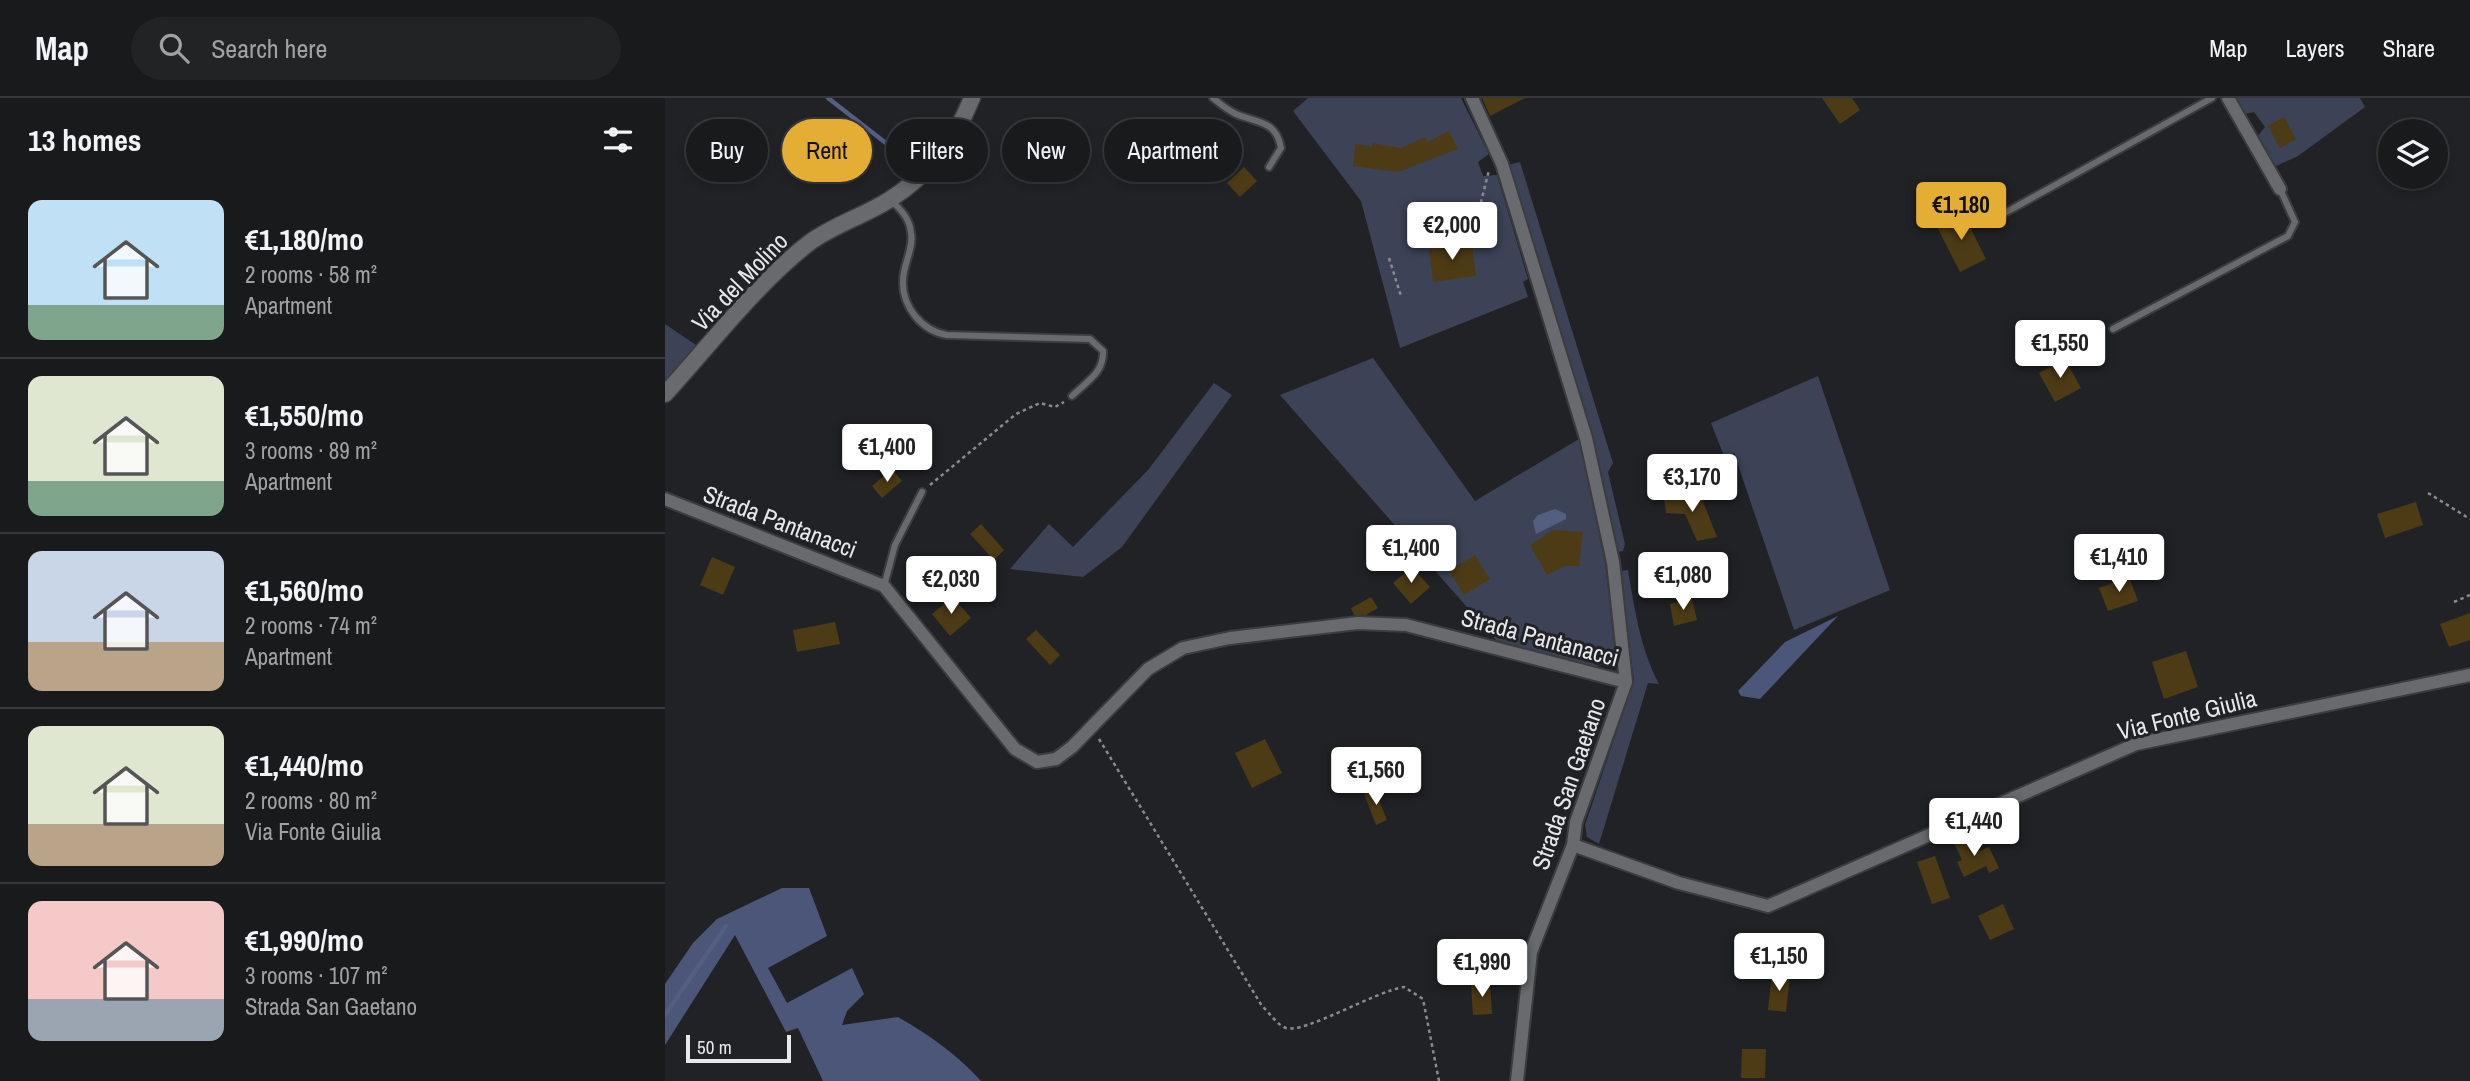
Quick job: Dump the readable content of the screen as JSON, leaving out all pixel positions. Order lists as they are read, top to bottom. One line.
{"streets":{"street":["Via del Molino","Strada Pantanacci","Via Fonte Giulia","Strada San Gaetano"]},"crossings":[["Strada Pantanacci","Strada San Gaetano"],["Via Fonte Giulia","Strada San Gaetano"]],"scale_bar":"50 m","page":{"header":"Map","search":"Search here","nav":["Map","Layers","Share"],"heading":"13 homes","chip":["Buy","Rent","Filters","New","Apartment"],"list":[{"name":"€1,180/mo","note":"2 rooms · 58 m² · Apartment"},{"name":"€1,550/mo","note":"3 rooms · 89 m² · Apartment"},{"name":"€1,560/mo","note":"2 rooms · 74 m² · Apartment"},{"name":"€1,440/mo","note":"2 rooms · 80 m² · Via Fonte Giulia"},{"name":"€1,990/mo","note":"3 rooms · 107 m² · Strada San Gaetano"}],"price":["€1,180","€2,000","€1,550","€1,400","€3,170","€1,400","€1,410","€1,080","€2,030","€1,560","€1,440","€1,150","€1,990"],"scale":"50 m"}}
